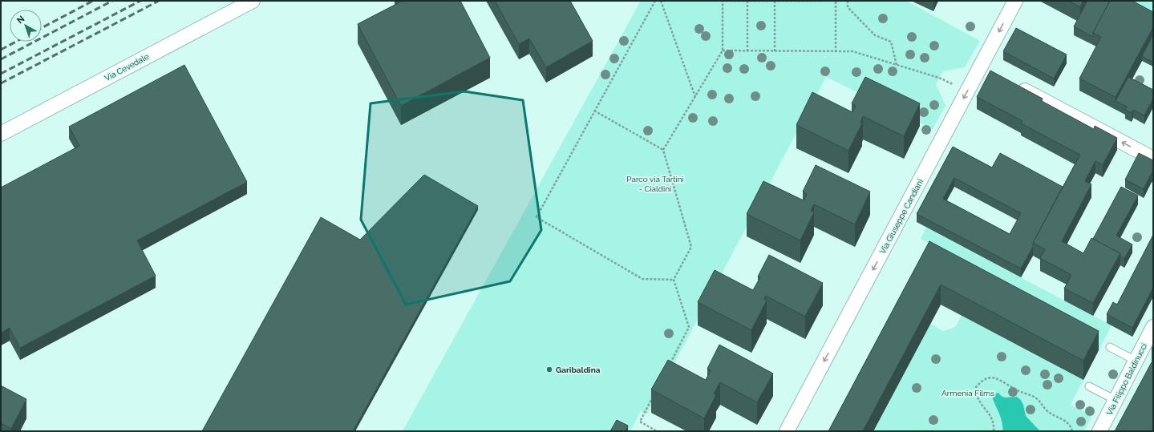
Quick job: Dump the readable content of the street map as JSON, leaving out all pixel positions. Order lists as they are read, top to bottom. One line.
{"streets":{"street":["Via Cevedale","Via Giuseppe Candiani","Via Filippo Baldinucci"]},"one_way":["Via Giuseppe Candiani"],"parks":["Parco via Tartini - Cialdini","Armenia Films"],"places":["Garibaldina"],"north":"top left"}
